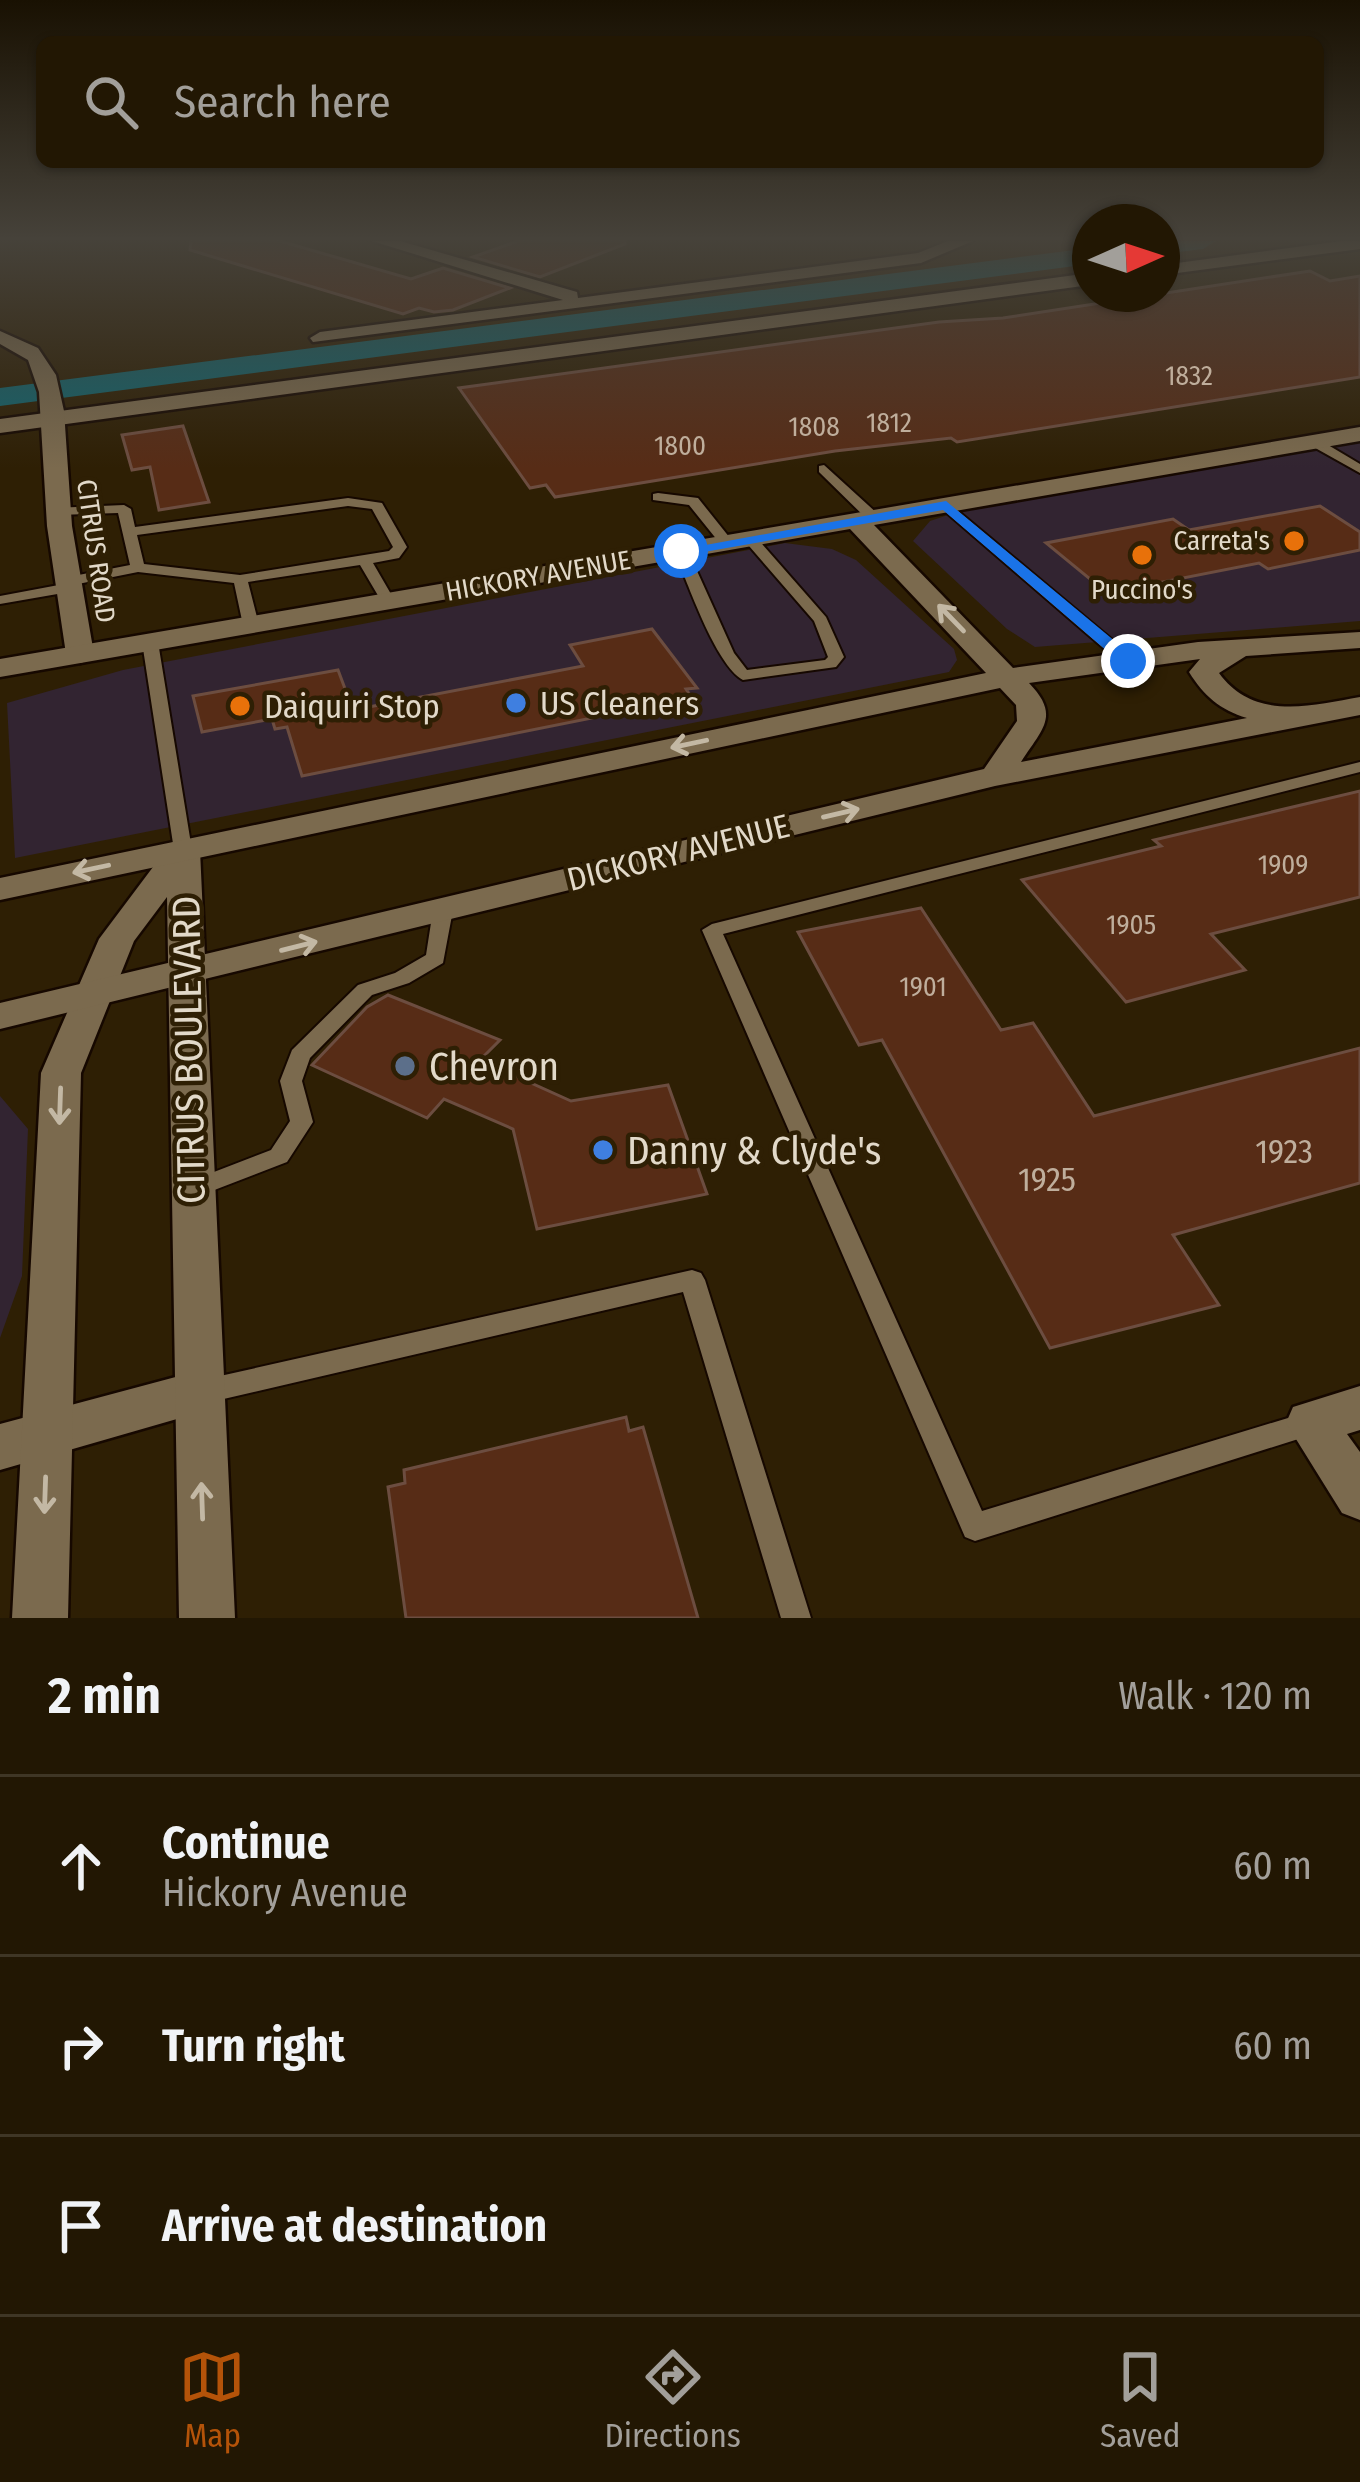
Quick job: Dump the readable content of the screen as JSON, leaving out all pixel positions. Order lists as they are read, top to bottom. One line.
{"streets":{"street":["CITRUS ROAD","HICKORY AVENUE","DICKORY AVENUE","CITRUS BOULEVARD"]},"crossings":[["CITRUS ROAD","HICKORY AVENUE"],["DICKORY AVENUE","CITRUS BOULEVARD"]],"places":["Carreta's","Puccino's","US Cleaners","Daiquiri Stop","Chevron","Danny & Clyde's"],"house_numbers":["1832","1812","1808","1800","1909","1905","1901","1923","1925"],"north":"right","page":{"search":"Search here","heading":["2 min","Walk · 120 m"],"list":[["Continue","Hickory Avenue","60 m"],["Turn right","60 m"],"Arrive at destination"],"nav":["Map","Directions","Saved"]}}
